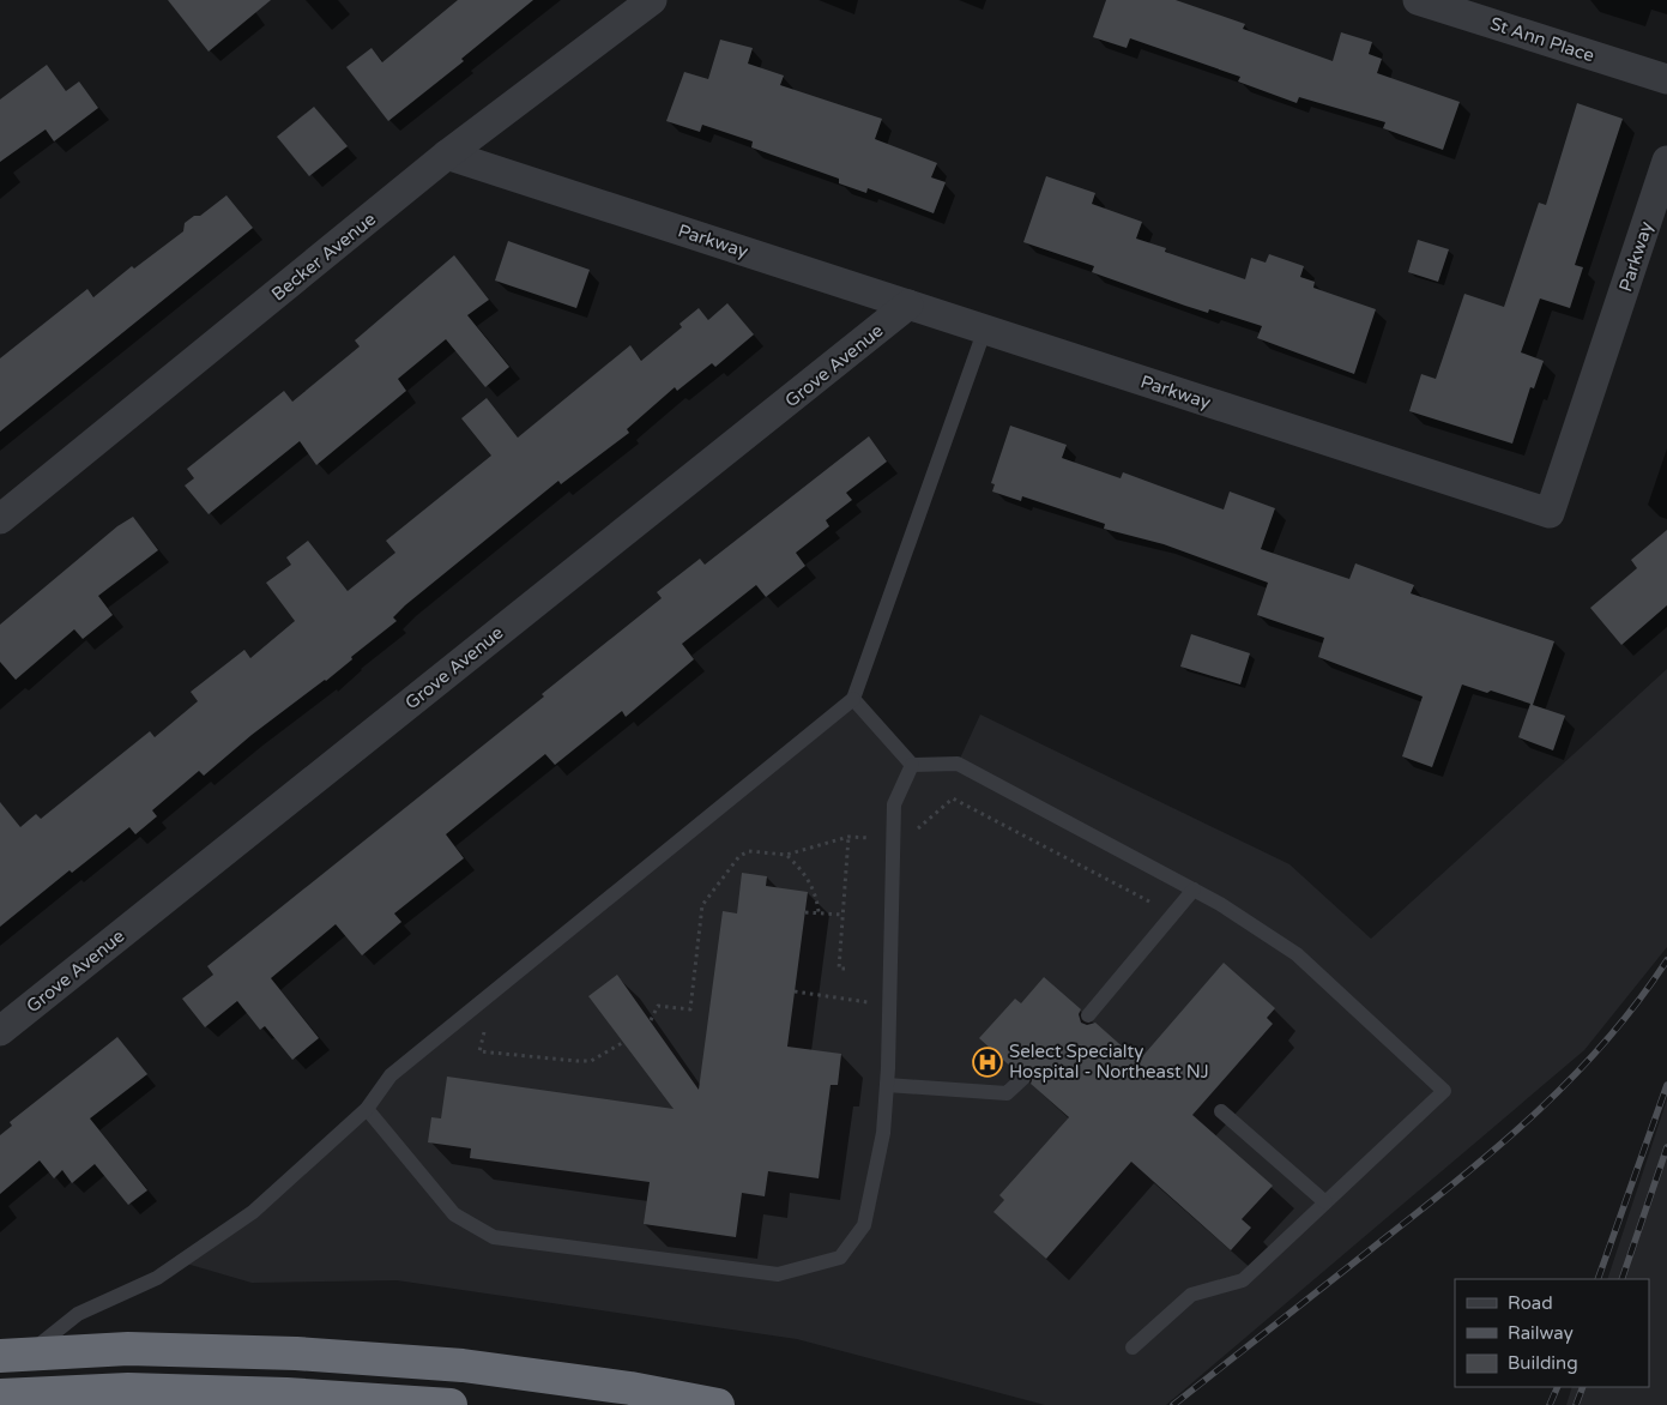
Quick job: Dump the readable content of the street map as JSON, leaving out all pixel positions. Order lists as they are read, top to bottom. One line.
{"streets":{"street":["St Ann Place","Parkway","Becker Avenue","Grove Avenue"]},"crossings":[["Parkway","Becker Avenue"],["Parkway","Grove Avenue"]],"places":{"hospital":["Select Specialty Hospital - Northeast NJ"]},"legend":["Road","Railway","Building"]}
